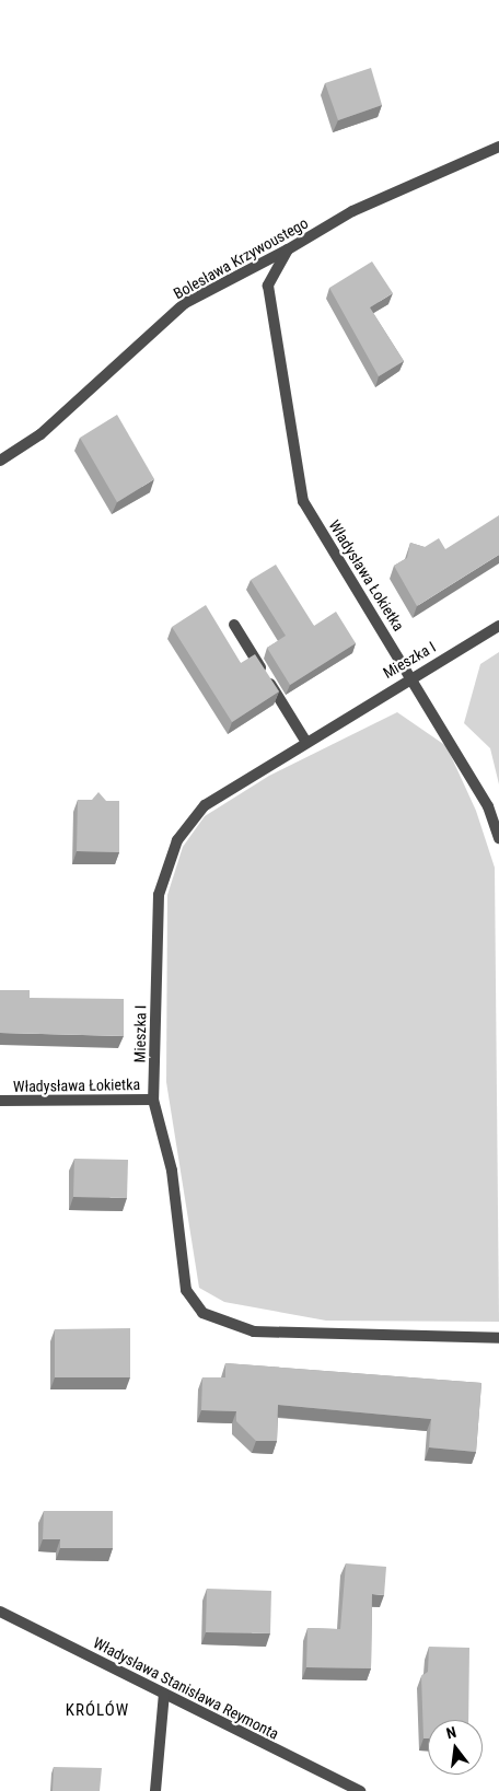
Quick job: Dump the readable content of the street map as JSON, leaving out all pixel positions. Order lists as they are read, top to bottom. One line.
{"streets":{"street":["Bolesława Krzywoustego","Władysława Łokietka","Mieszka I","Władysława Stanisława Reymonta"]},"crossings":[["Bolesława Krzywoustego","Władysława Łokietka"],["Władysława Łokietka","Mieszka I"]],"districts":["KRÓLÓW"],"north":"top"}
